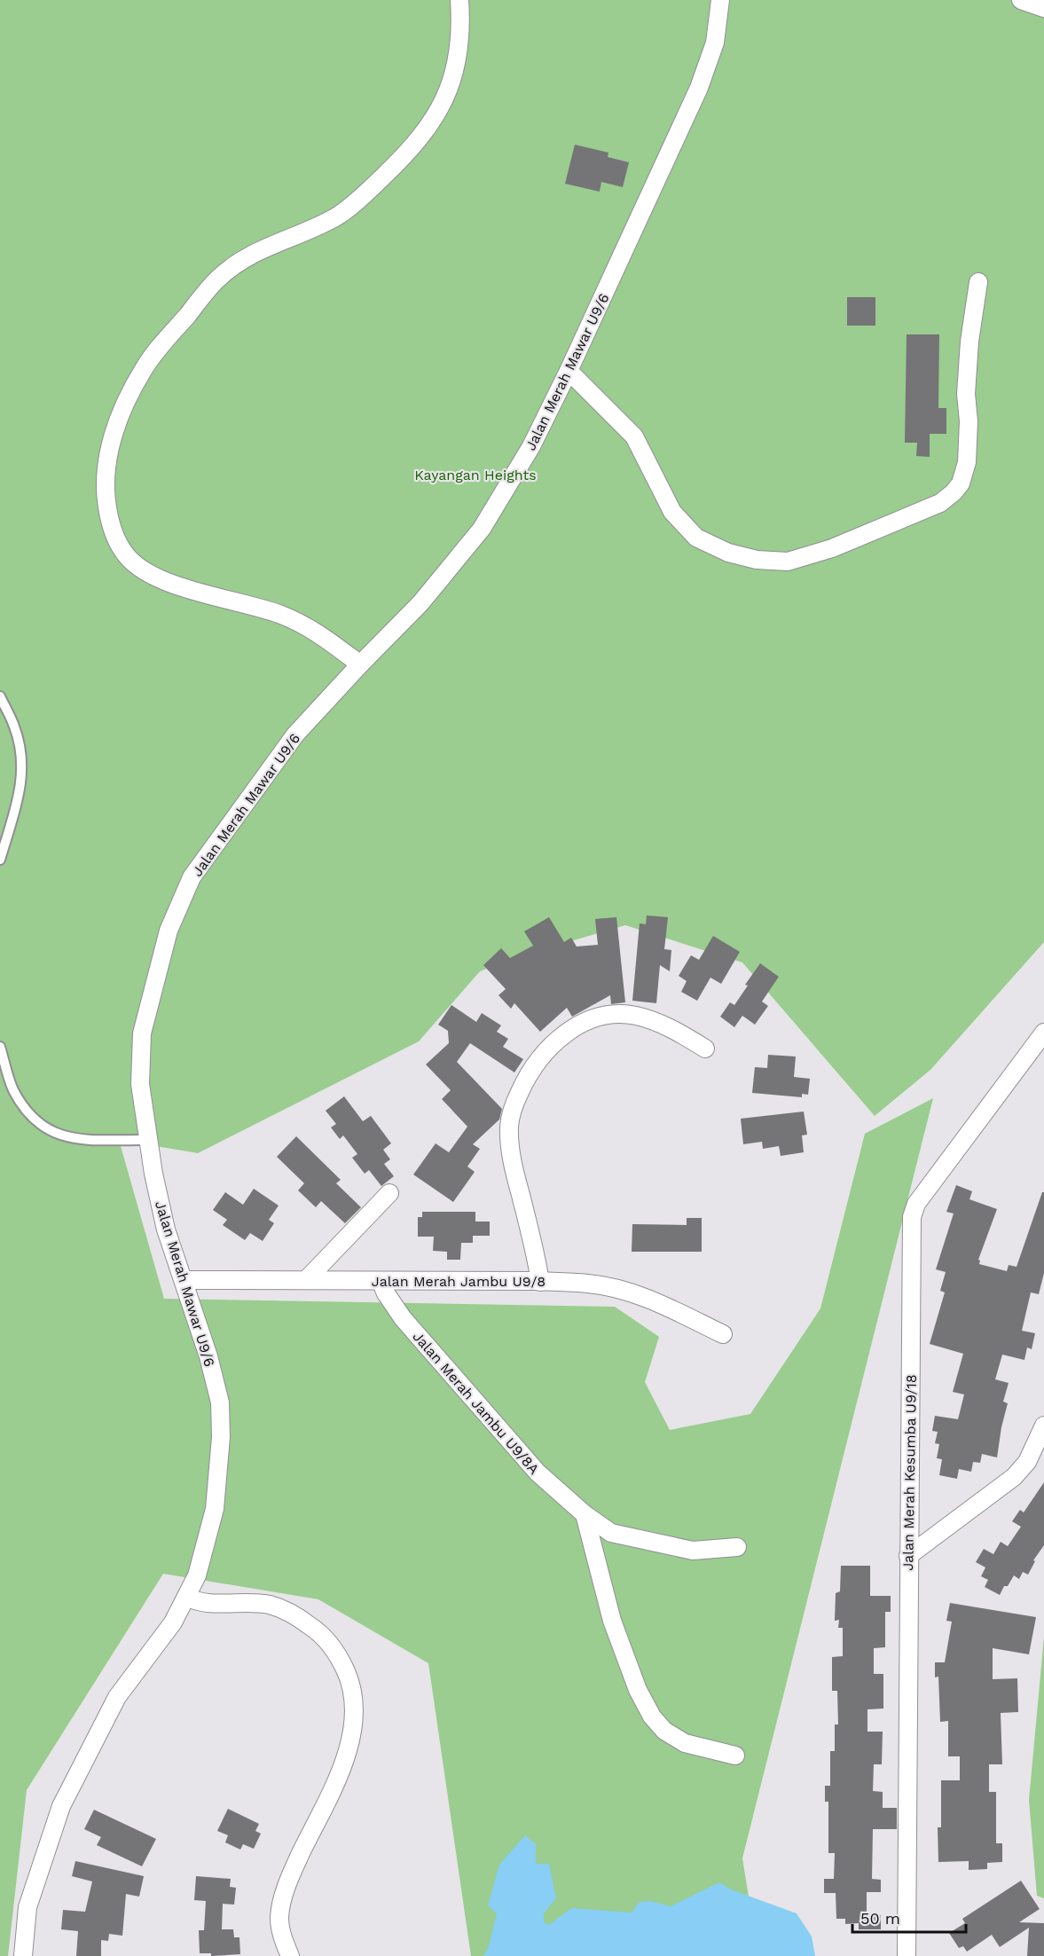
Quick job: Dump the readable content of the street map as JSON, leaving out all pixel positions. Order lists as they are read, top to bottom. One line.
{"streets":{"street":["Jalan Merah Mawar U9/6","Jalan Merah Jambu U9/8","Jalan Merah Jambu U9/8A","Jalan Merah Kesumba U9/18"]},"crossings":[["Jalan Merah Mawar U9/6","Jalan Merah Jambu U9/8"],["Jalan Merah Jambu U9/8","Jalan Merah Jambu U9/8A"]],"parks":["Kayangan Heights"],"scale_bar":"50 m"}
